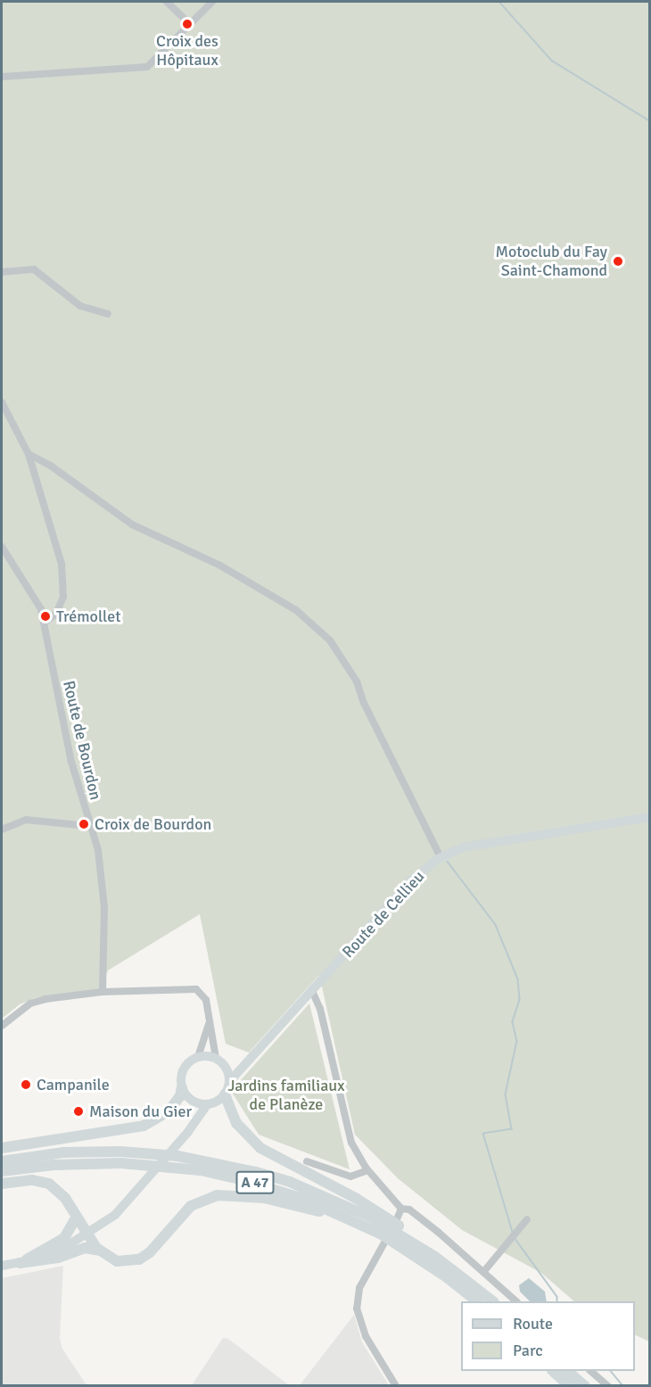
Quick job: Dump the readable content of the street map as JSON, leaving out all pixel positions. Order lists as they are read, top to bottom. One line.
{"streets":{"highway":["A 47"],"main road":["Route de Cellieu"],"street":["Route de Bourdon"]},"parks":["Jardins familiaux de Planèze"],"places":["Croix des Hôpitaux","Motoclub du Fay Saint-Chamond","Trémollet","Croix de Bourdon","Campanile","Maison du Gier"],"legend":["Route","Parc"]}
